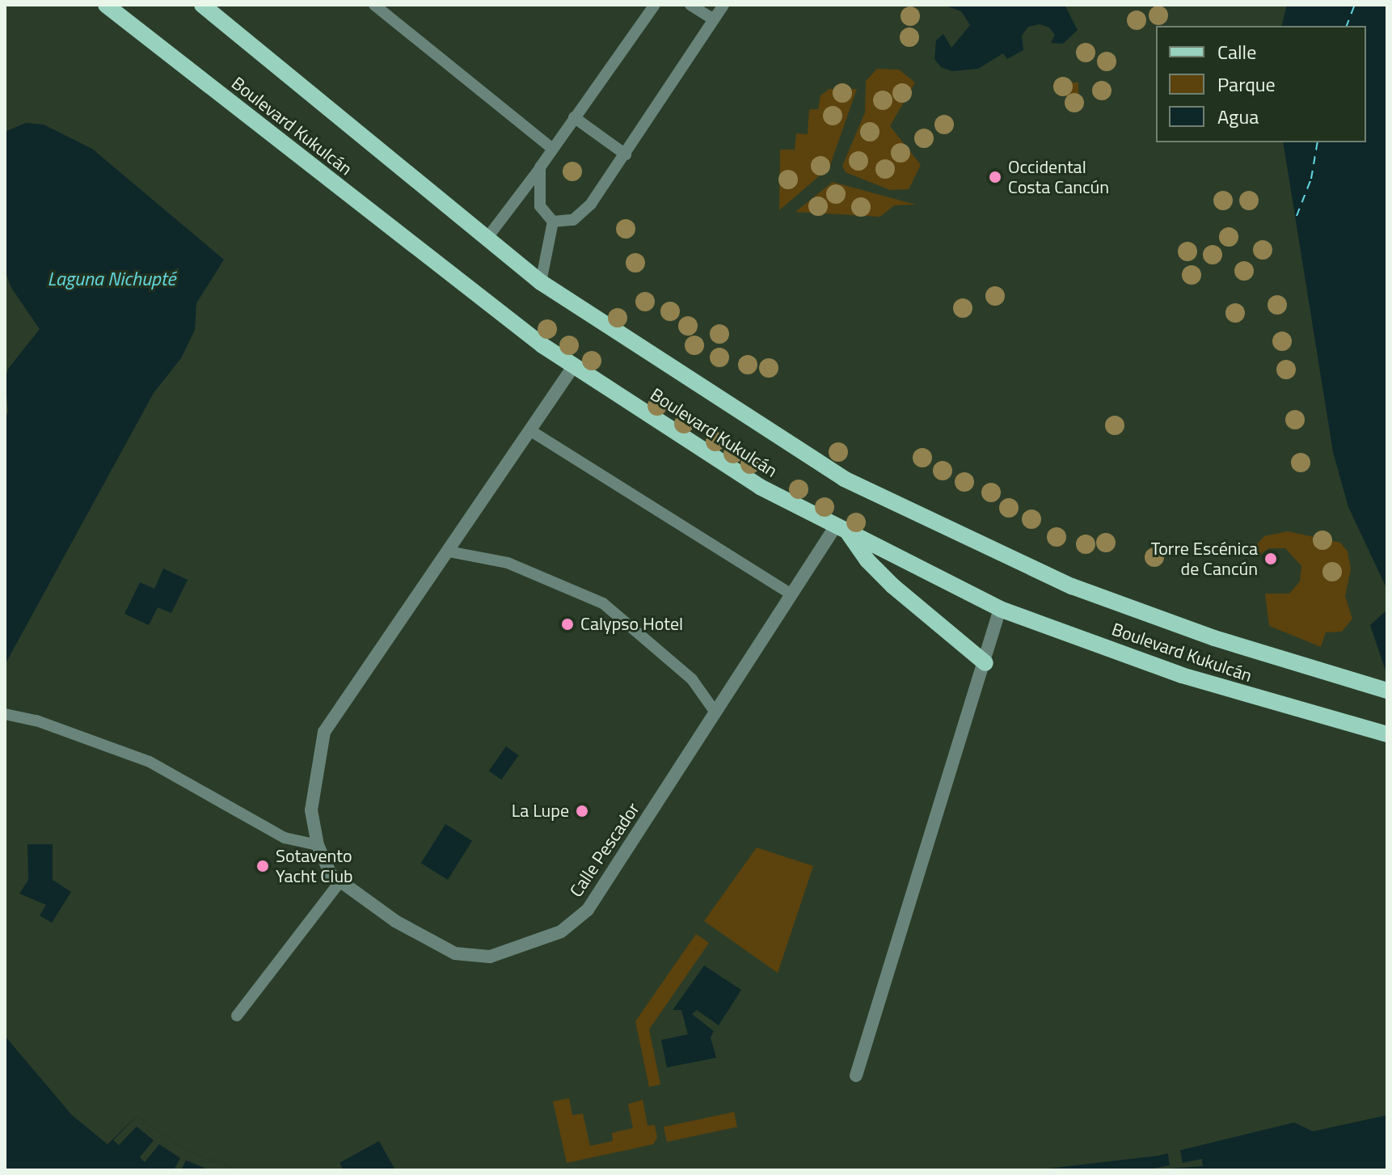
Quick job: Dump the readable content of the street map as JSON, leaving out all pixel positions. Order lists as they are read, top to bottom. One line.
{"streets":{"main road":["Boulevard Kukulcán"],"street":["Calle Pescador"]},"crossings":[["Boulevard Kukulcán","Calle Pescador"]],"water":["Laguna Nichupté"],"places":["Occidental Costa Cancún","Torre Escénica de Cancún","Calypso Hotel","La Lupe","Sotavento Yacht Club"],"legend":["Calle","Parque","Agua"]}
